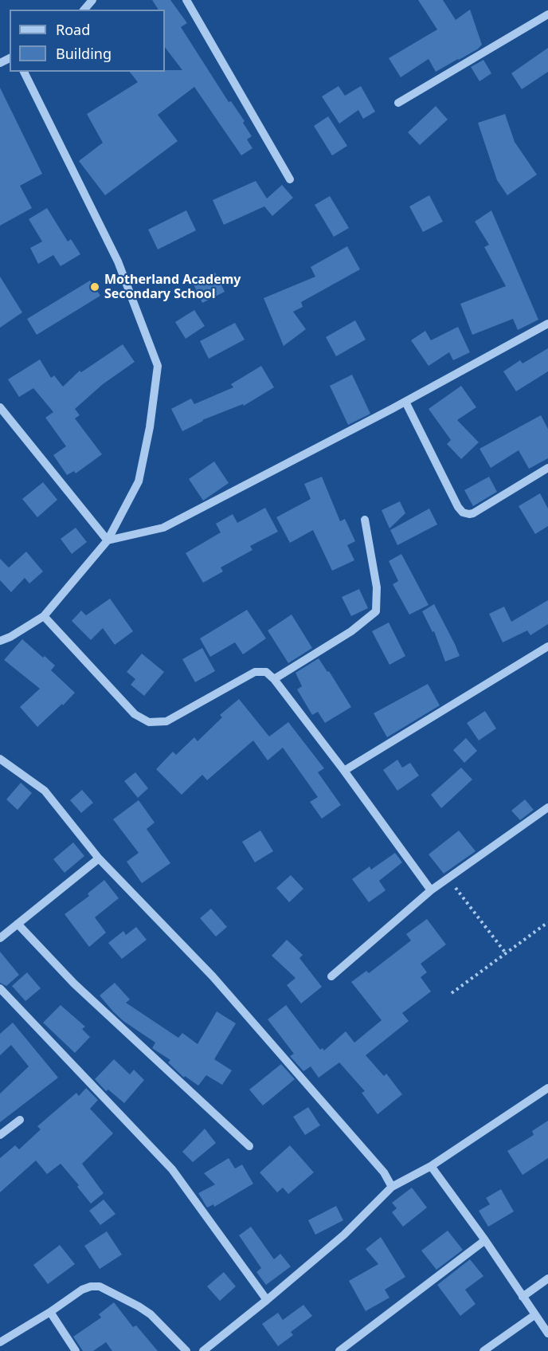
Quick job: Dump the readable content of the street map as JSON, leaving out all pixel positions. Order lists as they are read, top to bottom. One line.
{"places":["Motherland Academy Secondary School"],"legend":["Road","Building"]}
